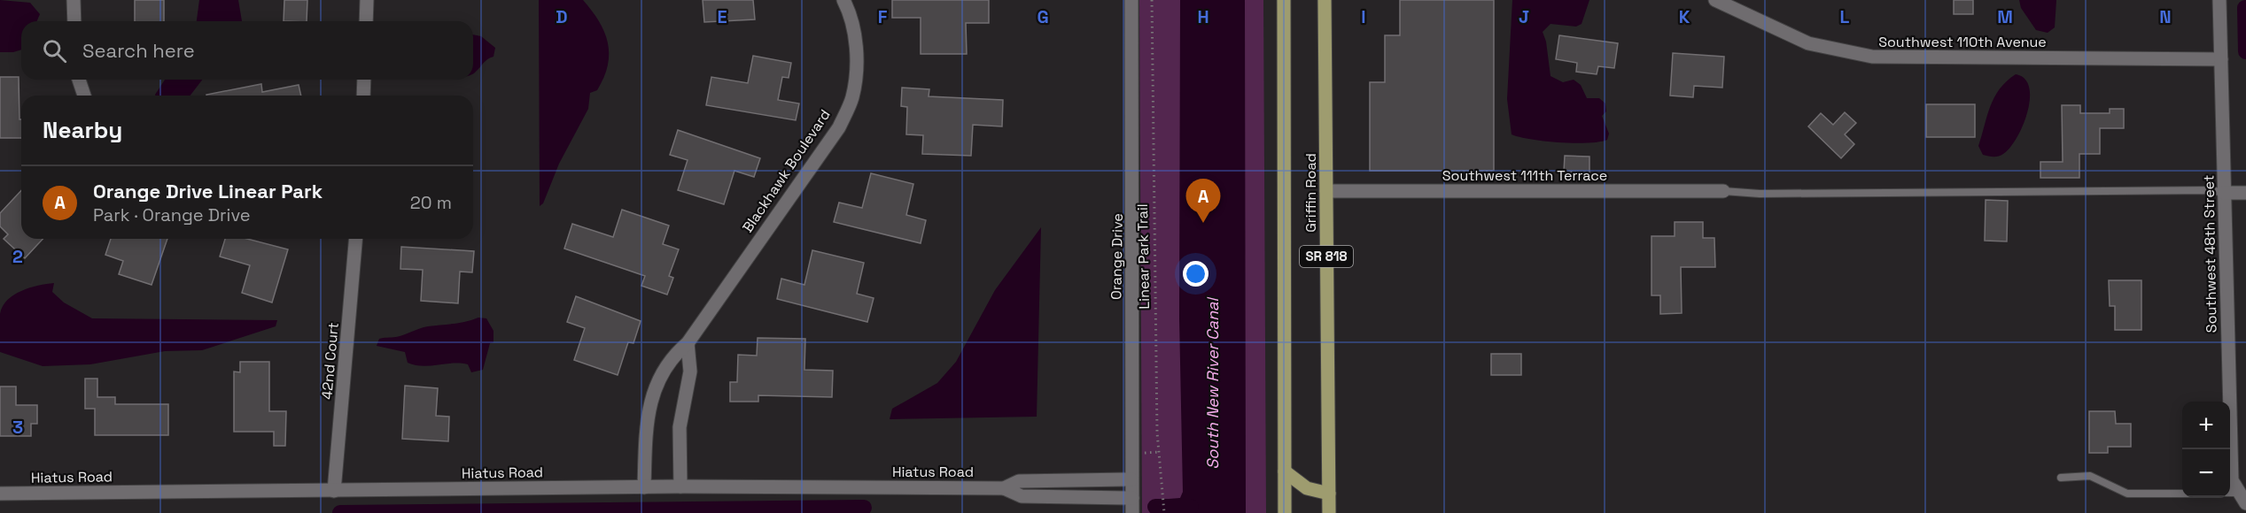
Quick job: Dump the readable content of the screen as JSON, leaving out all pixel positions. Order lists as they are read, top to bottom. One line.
{"streets":{"main road":["Griffin Road","SR 818"],"street":["Southwest 110th Avenue","Blackhawk Boulevard","Southwest 111th Terrace","Southwest 48th Street","Orange Drive","42nd Court","Hiatus Road"],"path":["Linear Park Trail"]},"crossings":[["Southwest 110th Avenue","Southwest 48th Street"],["Blackhawk Boulevard","Hiatus Road"],["Southwest 111th Terrace","Griffin Road"],["Orange Drive","Hiatus Road"],["42nd Court","Hiatus Road"]],"water":["South New River Canal"],"page":{"search":"Search here","heading":"Nearby","list":[{"mark":"A","name":"Orange Drive Linear Park","note":"Park · Orange Drive","value":"20 m"}],"pins":"A","map_buttons":["+","−"]},"grid":{"columns":["D","E","F","G","H","I","J","K","L","M","N"],"rows":["2","3"]}}
